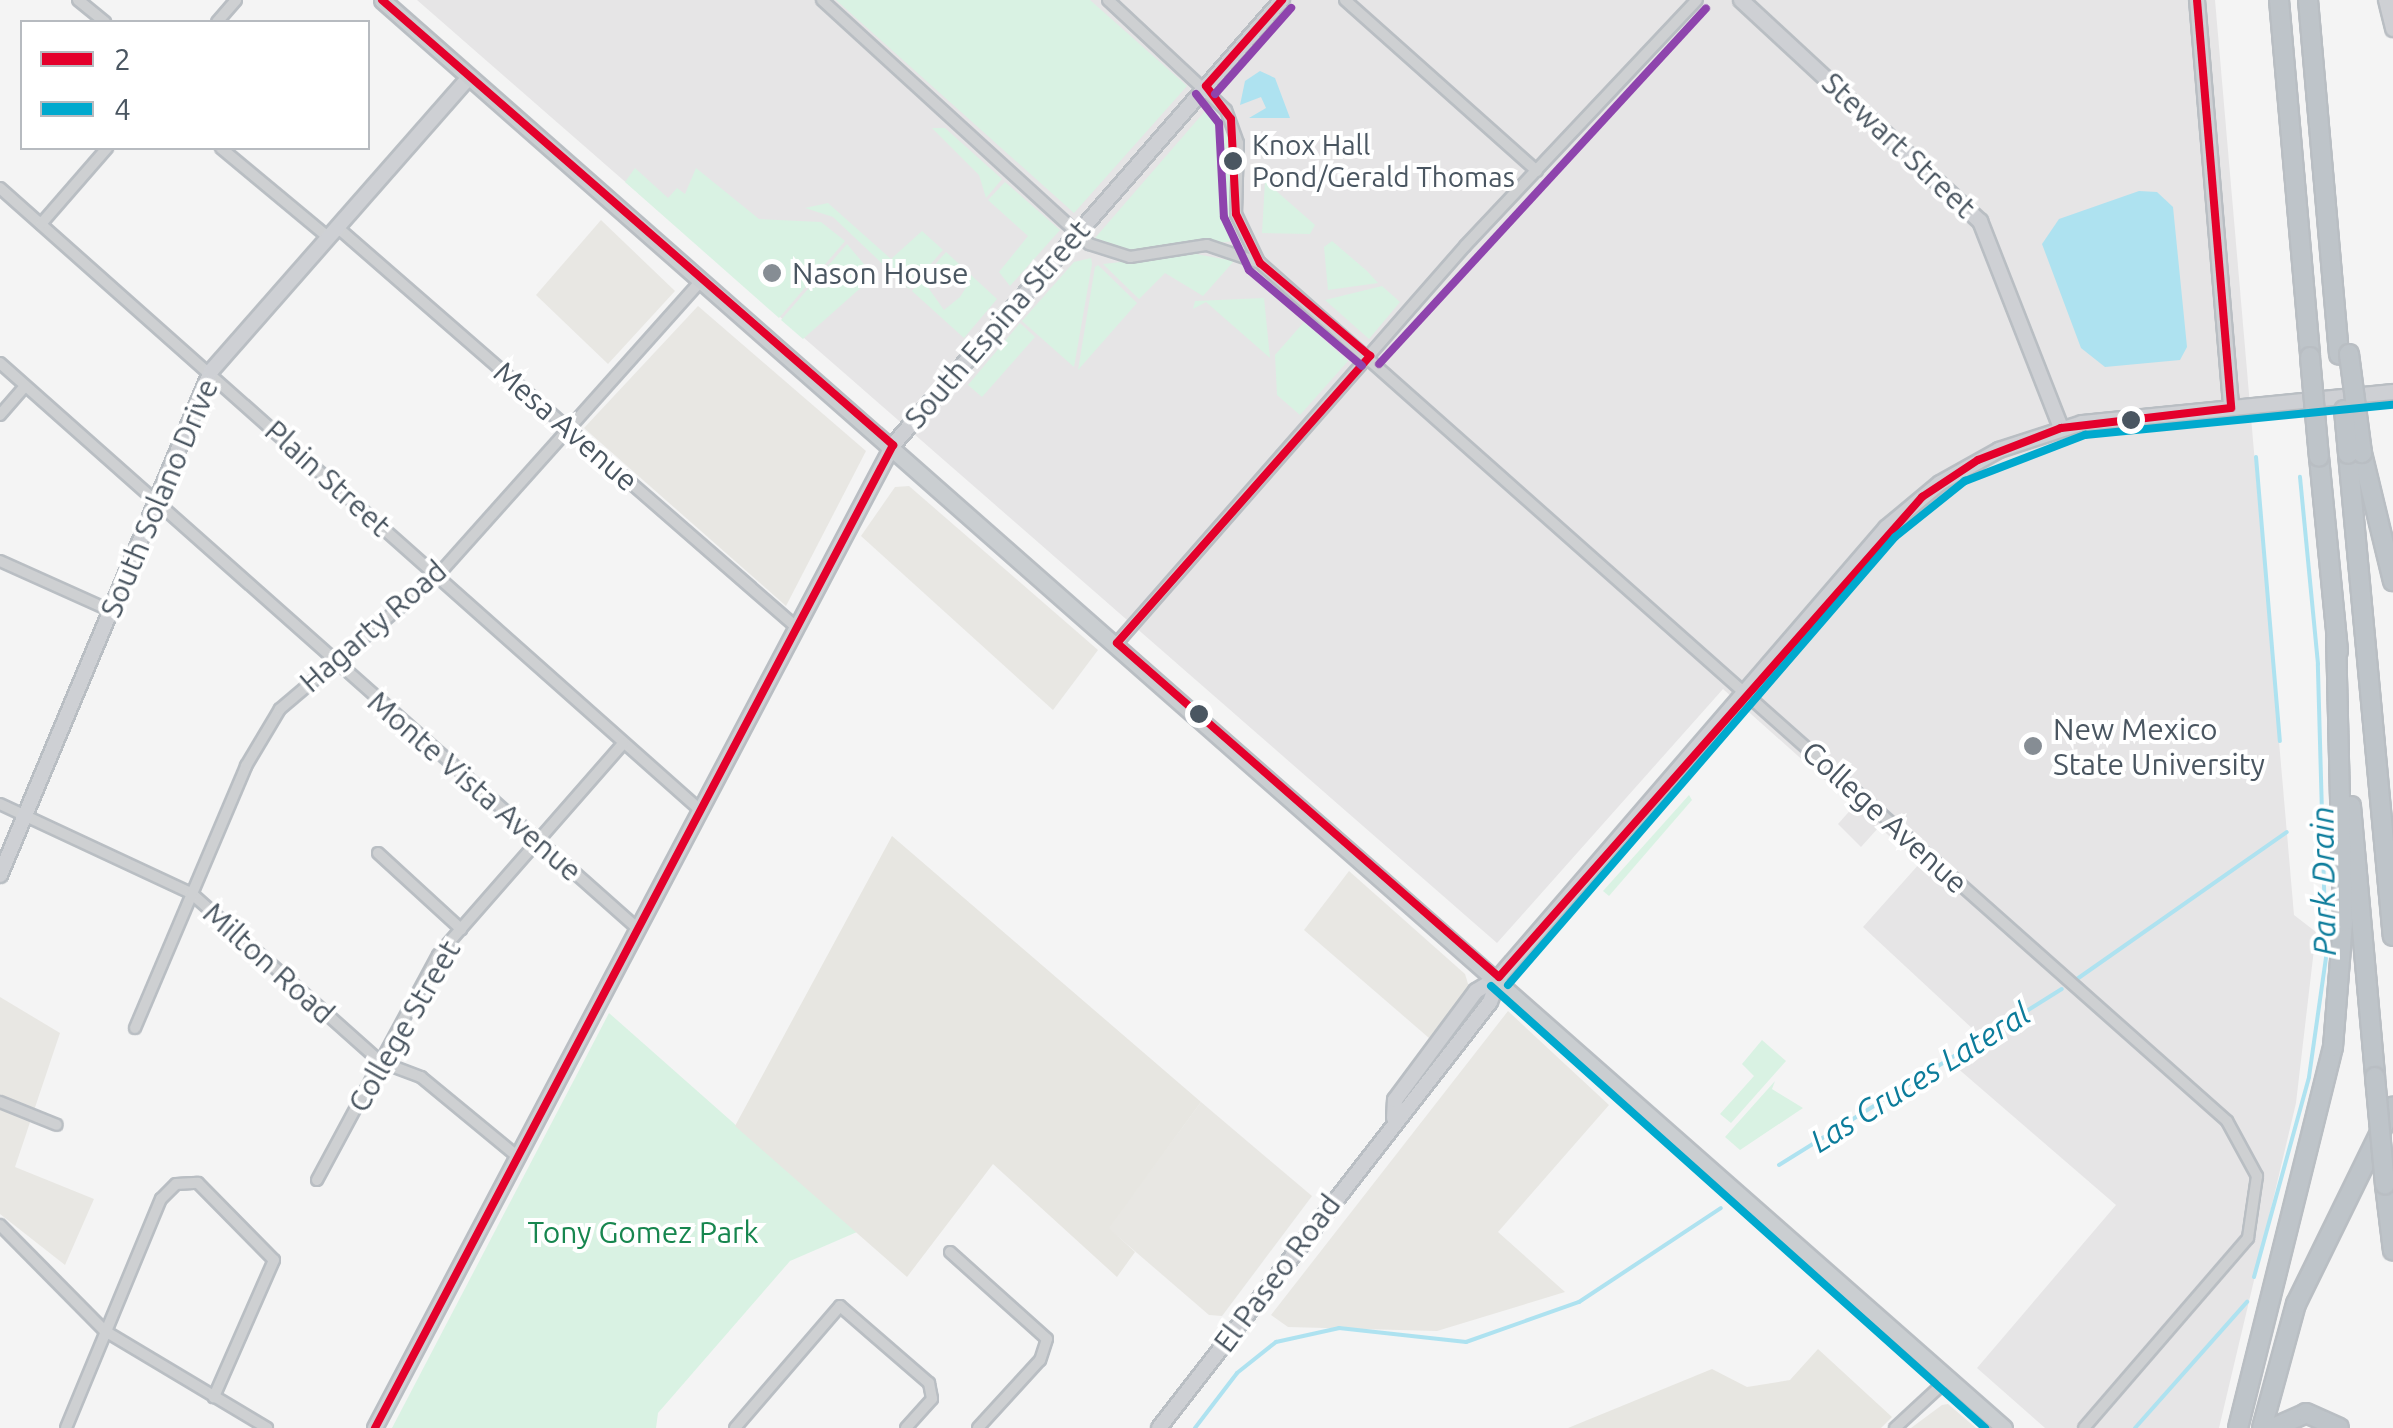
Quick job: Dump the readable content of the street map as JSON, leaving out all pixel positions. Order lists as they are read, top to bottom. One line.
{"streets":{"street":["Stewart Street","South Espina Street","Mesa Avenue","Plain Street","South Solano Drive","Hagarty Road","Monte Vista Avenue","College Avenue","Milton Road","College Street","El Paseo Road"]},"crossings":[["Stewart Street","El Paseo Road"],["South Espina Street","Mesa Avenue"],["South Espina Street","Plain Street"],["South Espina Street","Monte Vista Avenue"],["South Espina Street","Milton Road"],["Mesa Avenue","South Solano Drive"],["Mesa Avenue","Hagarty Road"],["Plain Street","South Solano Drive"],["Plain Street","Hagarty Road"],["Plain Street","College Street"],["South Solano Drive","Monte Vista Avenue"],["South Solano Drive","Milton Road"],["Hagarty Road","Monte Vista Avenue"],["Hagarty Road","Milton Road"],["Monte Vista Avenue","College Street"],["College Avenue","El Paseo Road"],["Milton Road","College Street"]],"water":["Park Drain","Las Cruces Lateral"],"parks":["Tony Gomez Park"],"places":["Knox Hall Pond/Gerald Thomas","Nason House","New Mexico State University"],"lines":["transit line 2","transit line 4"],"legend":["2","4"]}
